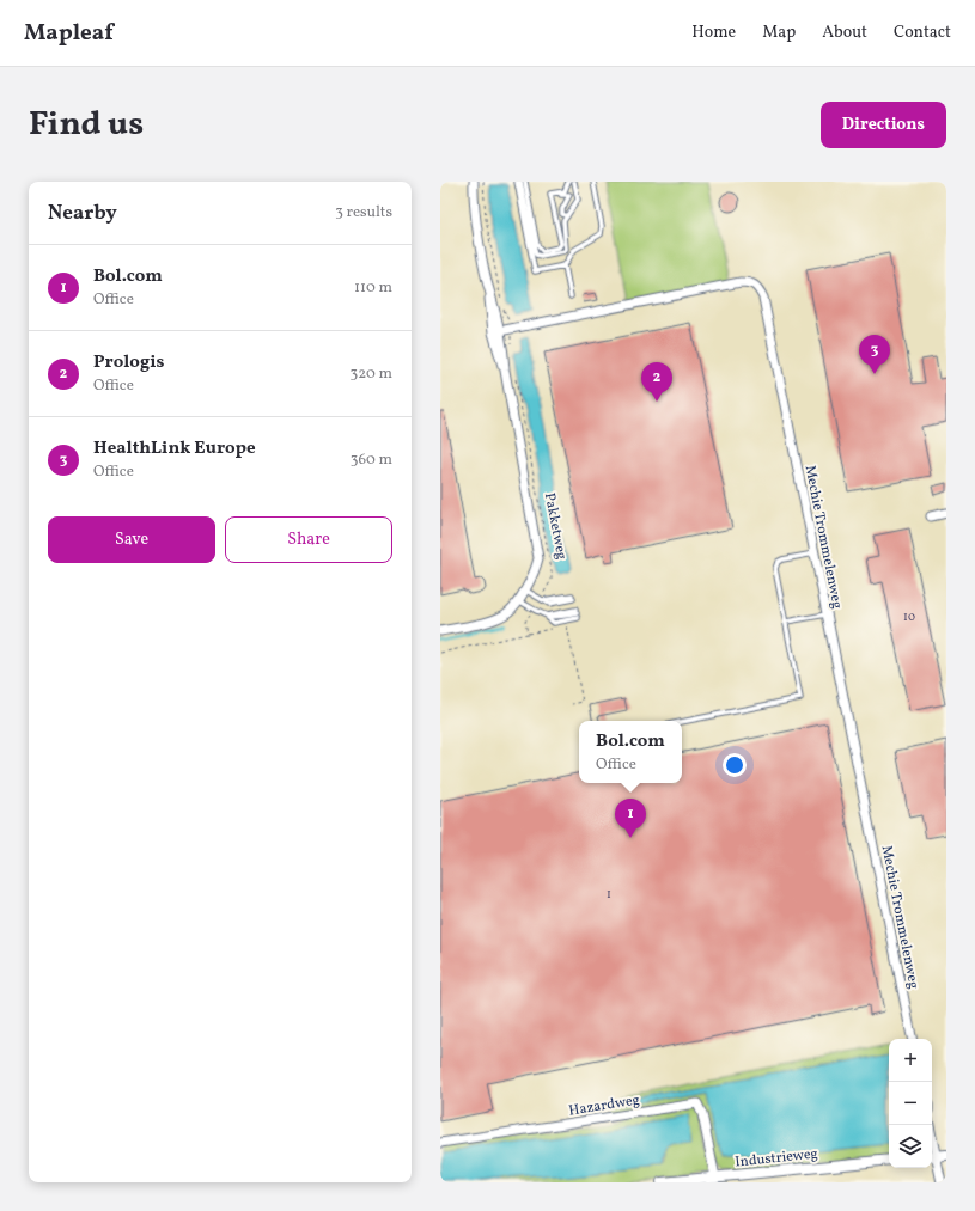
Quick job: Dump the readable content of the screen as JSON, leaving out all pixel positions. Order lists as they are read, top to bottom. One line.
{"streets":{"street":["Pakketweg","Mechie Trommelenweg","Hazardweg","Industrieweg"]},"crossings":[["Pakketweg","Mechie Trommelenweg"],["Hazardweg","Industrieweg"]],"house_numbers":["10","1"],"page":{"header":"Mapleaf","nav":["Home","Map","About","Contact"],"title":"Find us","buttons":["Directions",["Save","Share"]],"heading":["Nearby","3 results"],"list":[{"mark":"1","name":"Bol.com","note":"Office","value":"110 m"},{"mark":"2","name":"Prologis","note":"Office","value":"320 m"},{"mark":"3","name":"HealthLink Europe","note":"Office","value":"360 m"}],"pins":["3","2","1"],"popup":["Bol.com","Office"],"map_buttons":["+","−"]}}
